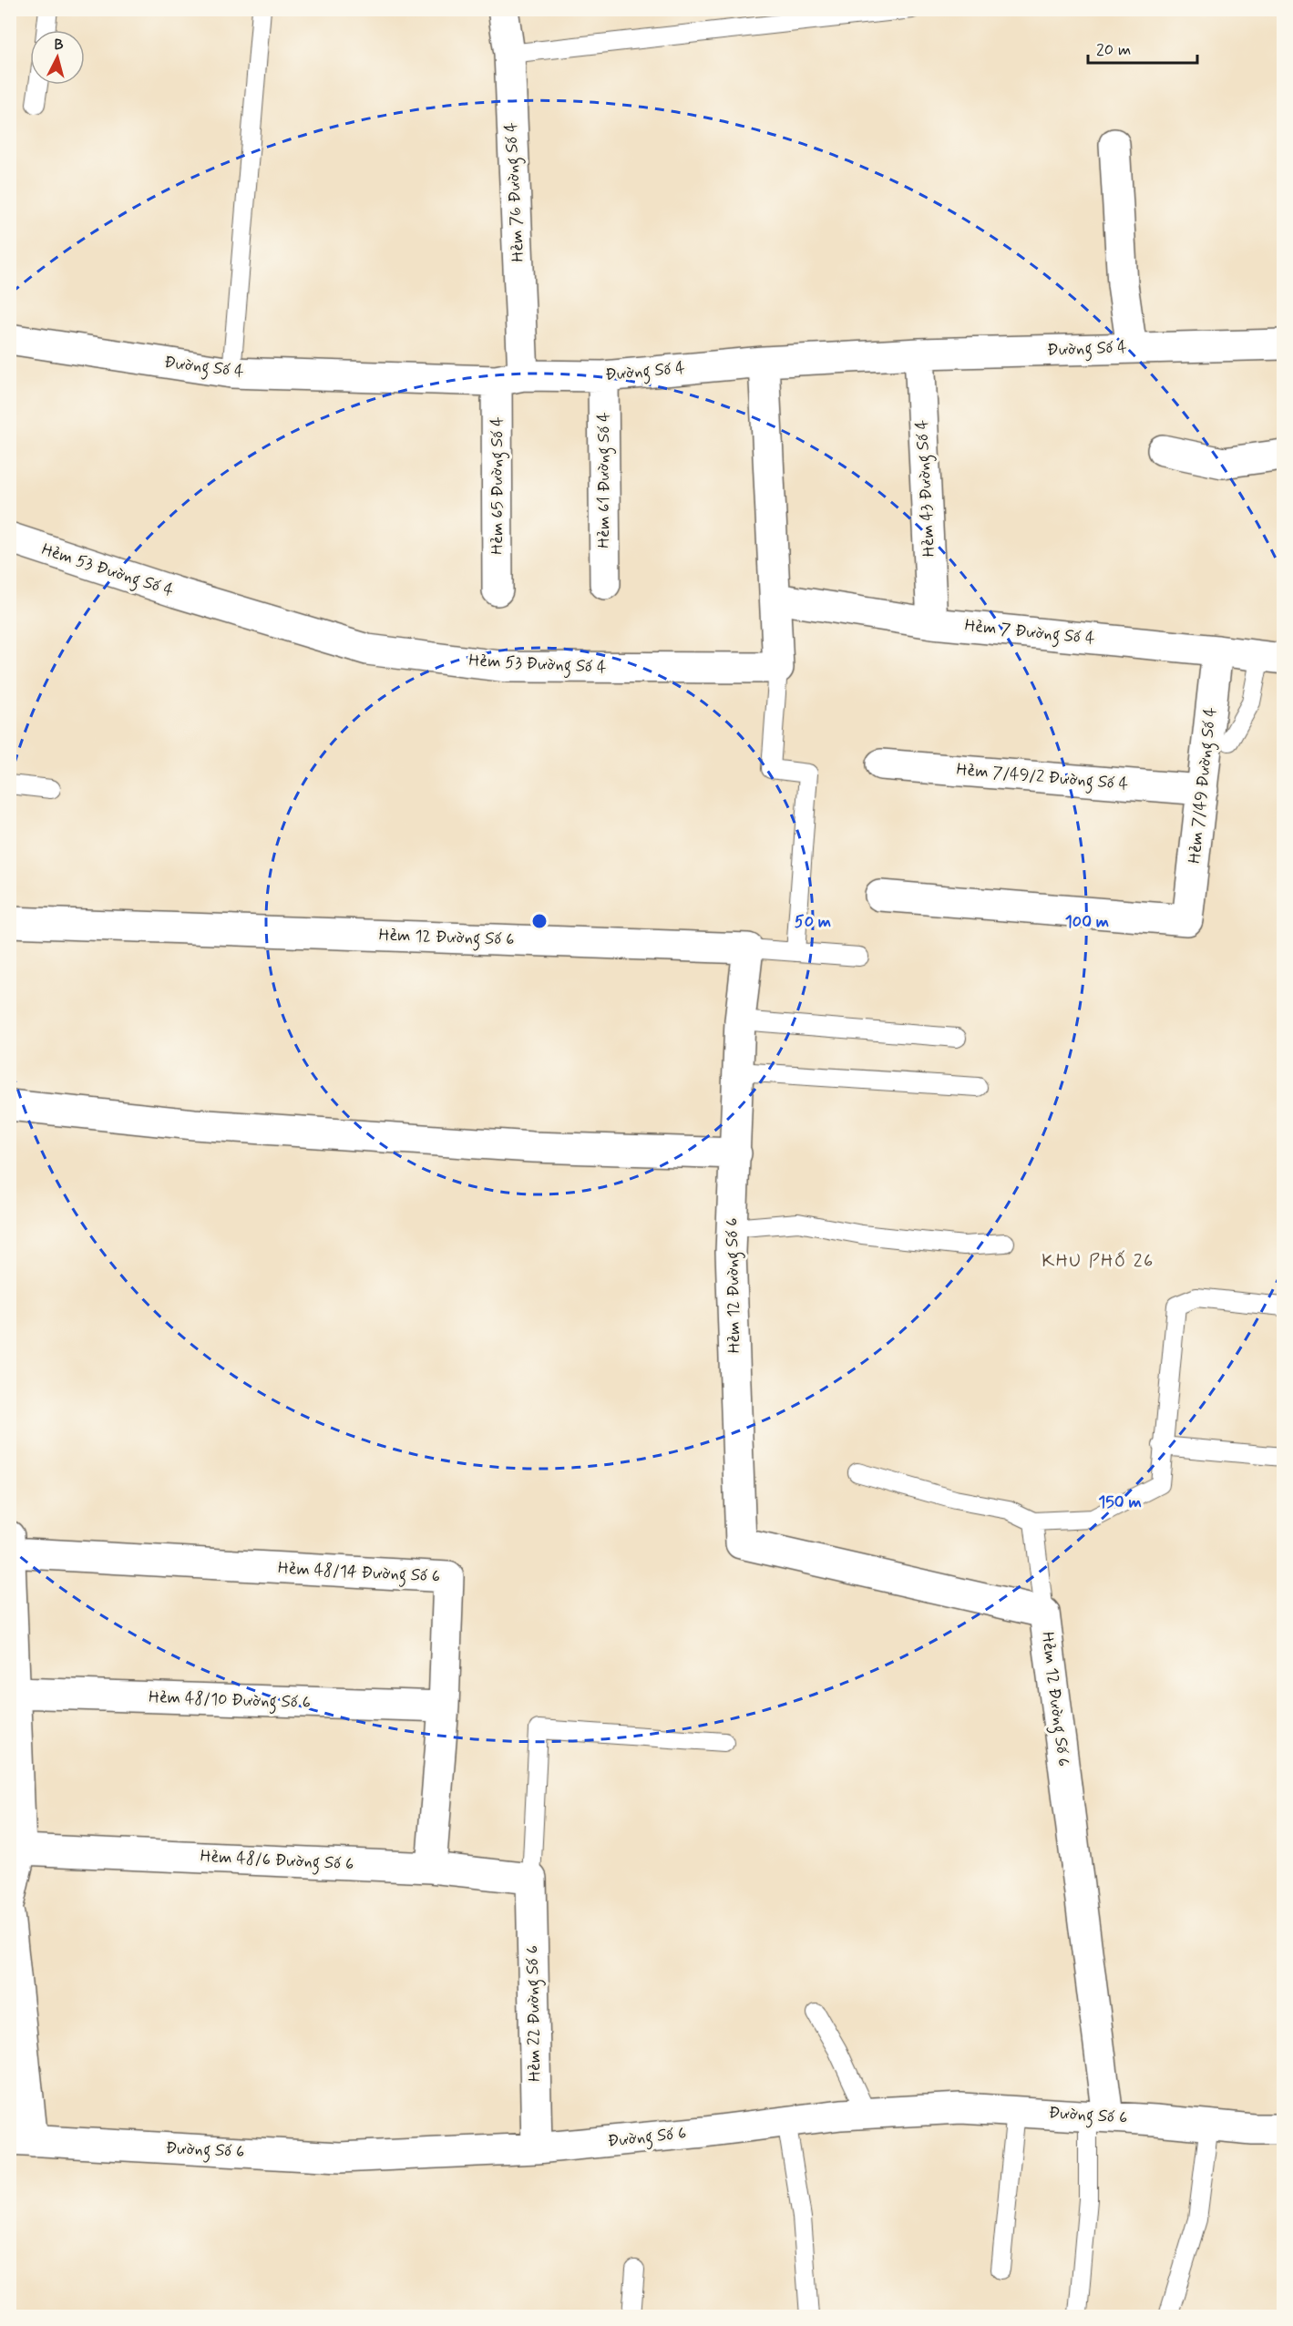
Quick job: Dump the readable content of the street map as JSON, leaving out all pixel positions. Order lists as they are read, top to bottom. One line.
{"streets":{"street":["Hẻm 76 Đường Số 4","Đường Số 4","Hẻm 61 Đường Số 4","Hẻm 65 Đường Số 4","Hẻm 43 Đường Số 4","Hẻm 53 Đường Số 4","Hẻm 7 Đường Số 4","Hẻm 7/49/2 Đường Số 4","Hẻm 7/49 Đường Số 4","Hẻm 12 Đường Số 6","Hẻm 48/14 Đường Số 6","Hẻm 48/10 Đường Số 6","Hẻm 48/6 Đường Số 6","Hẻm 22 Đường Số 6","Đường Số 6"]},"crossings":[["Hẻm 76 Đường Số 4","Đường Số 4"],["Hẻm 76 Đường Số 4","Hẻm 65 Đường Số 4"],["Đường Số 4","Hẻm 61 Đường Số 4"],["Đường Số 4","Hẻm 65 Đường Số 4"],["Đường Số 4","Hẻm 43 Đường Số 4"],["Hẻm 43 Đường Số 4","Hẻm 7 Đường Số 4"],["Hẻm 7 Đường Số 4","Hẻm 7/49 Đường Số 4"],["Hẻm 7/49/2 Đường Số 4","Hẻm 7/49 Đường Số 4"],["Hẻm 12 Đường Số 6","Đường Số 6"],["Hẻm 48/14 Đường Số 6","Hẻm 48/10 Đường Số 6"],["Hẻm 48/14 Đường Số 6","Hẻm 48/6 Đường Số 6"],["Hẻm 48/6 Đường Số 6","Hẻm 22 Đường Số 6"],["Hẻm 22 Đường Số 6","Đường Số 6"]],"districts":["KHU PHỐ 26"],"scale_bar":"20 m","north":"top","rings":["50 m","100 m","150 m"]}
